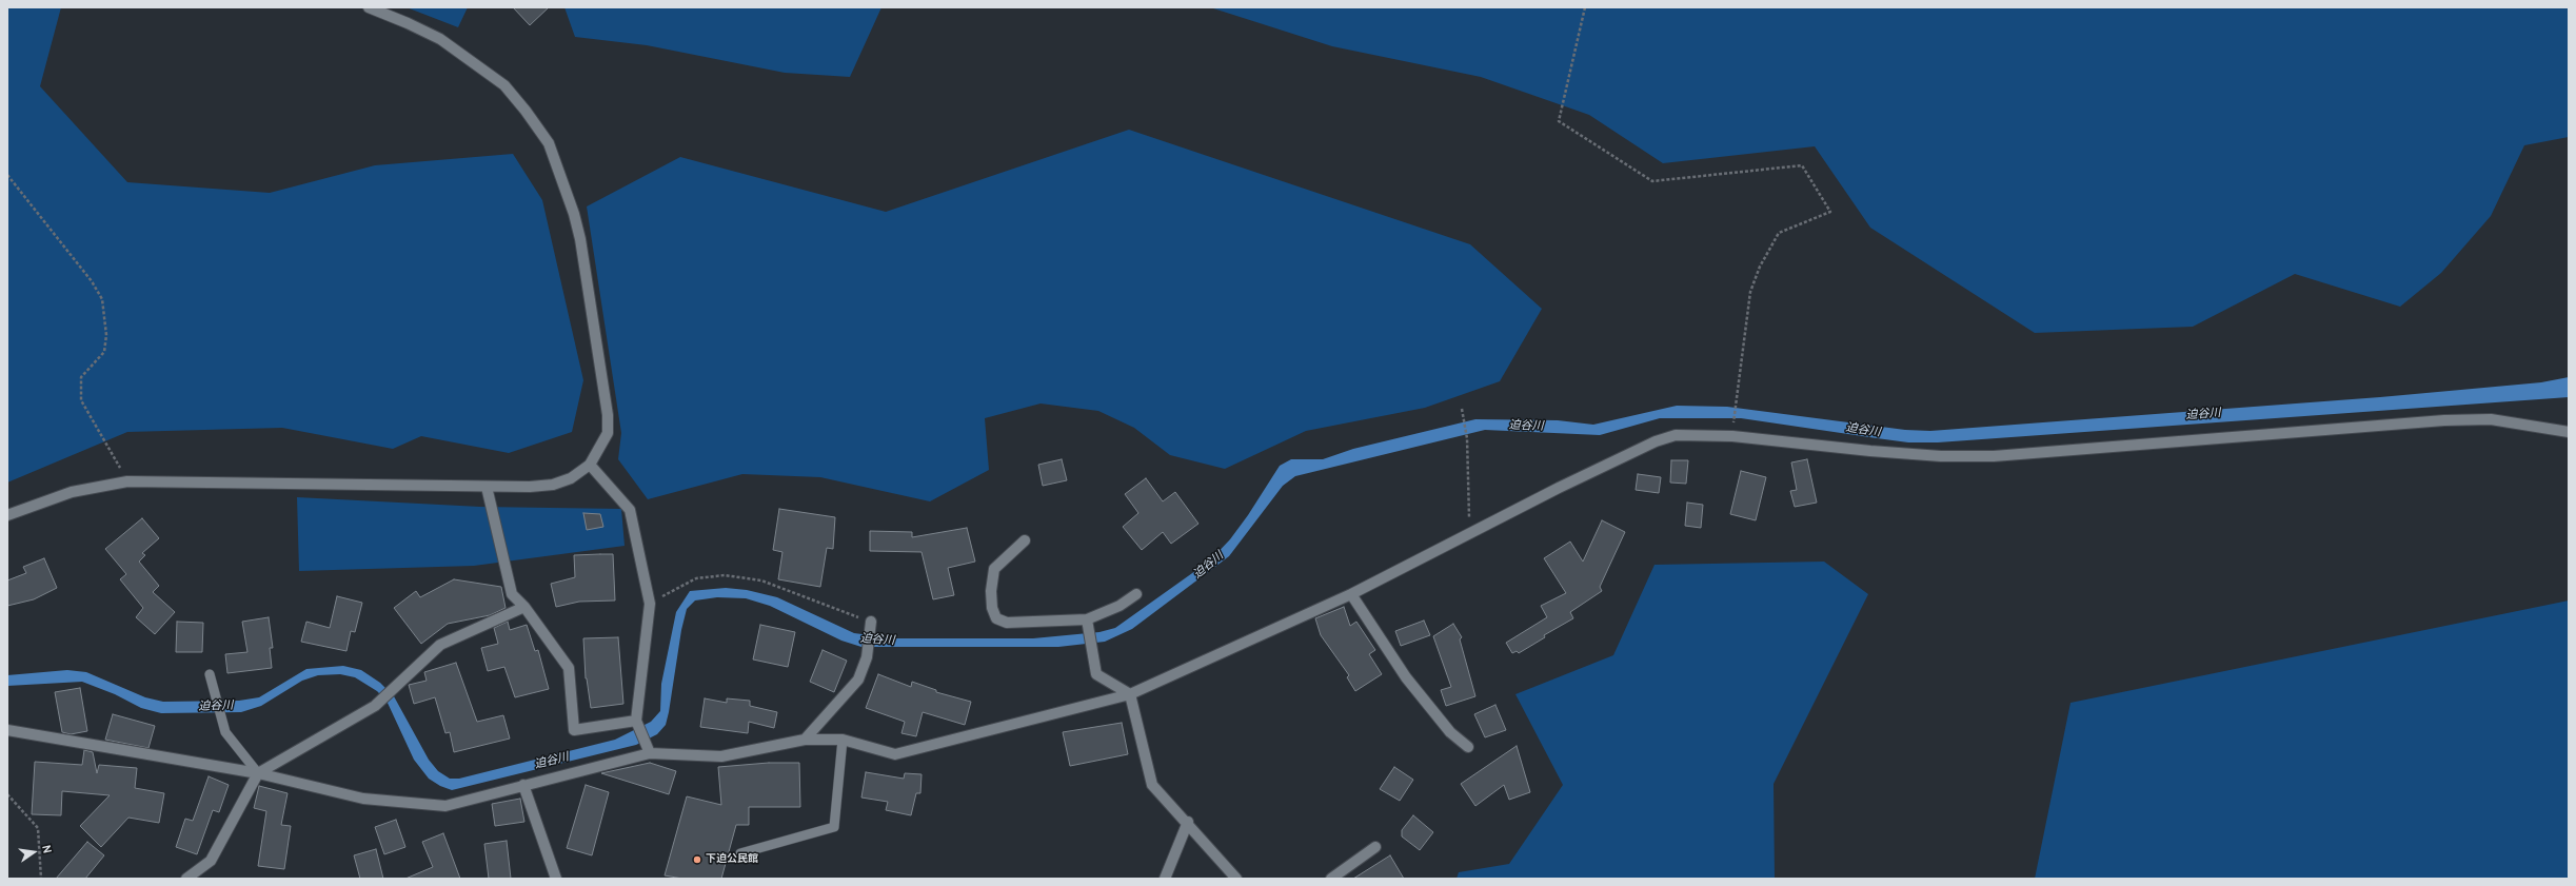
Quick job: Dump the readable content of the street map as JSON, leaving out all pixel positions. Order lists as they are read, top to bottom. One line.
{"water":["迫谷川"],"places":["下迫公民館"],"north":"right"}
